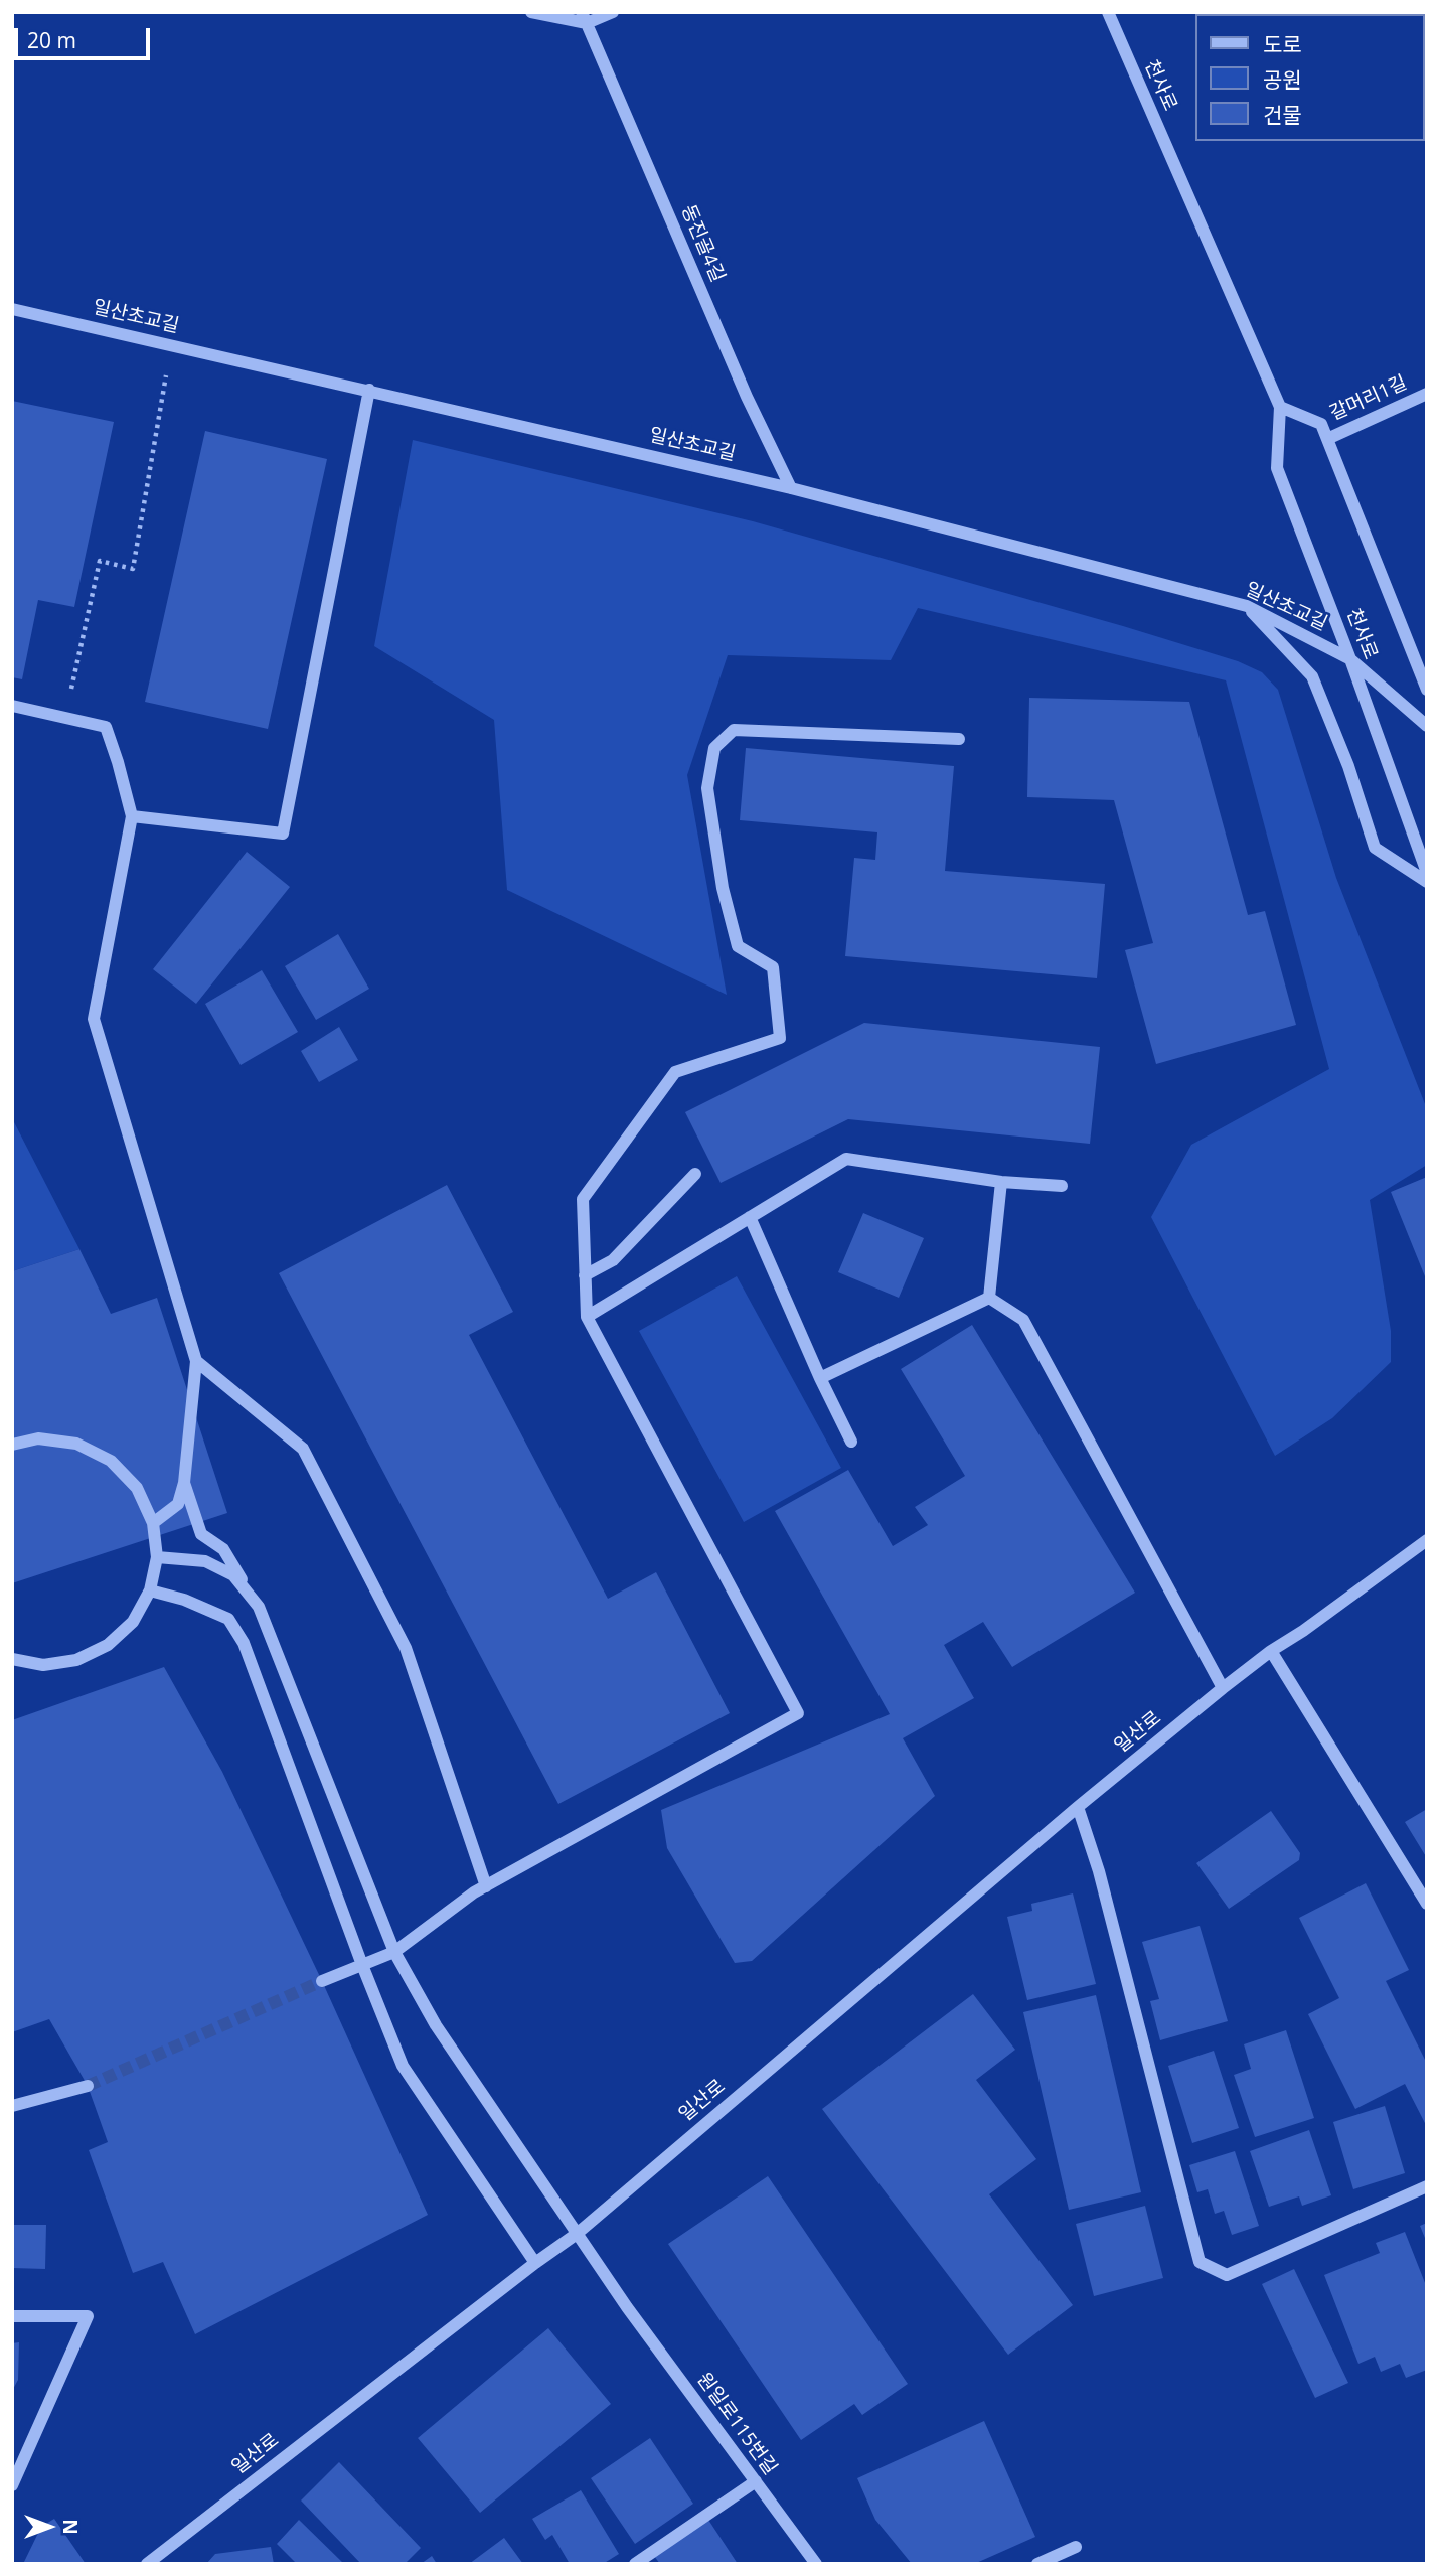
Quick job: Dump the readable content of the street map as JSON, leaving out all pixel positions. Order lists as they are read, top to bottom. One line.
{"streets":{"street":["천사로","동진골4길","일산초교길","갈머리1길","일산로","원일로115번길"]},"crossings":[["천사로","일산초교길"],["동진골4길","일산초교길"],["일산로","원일로115번길"]],"legend":["도로","공원","건물"],"scale_bar":"20 m","north":"right"}
